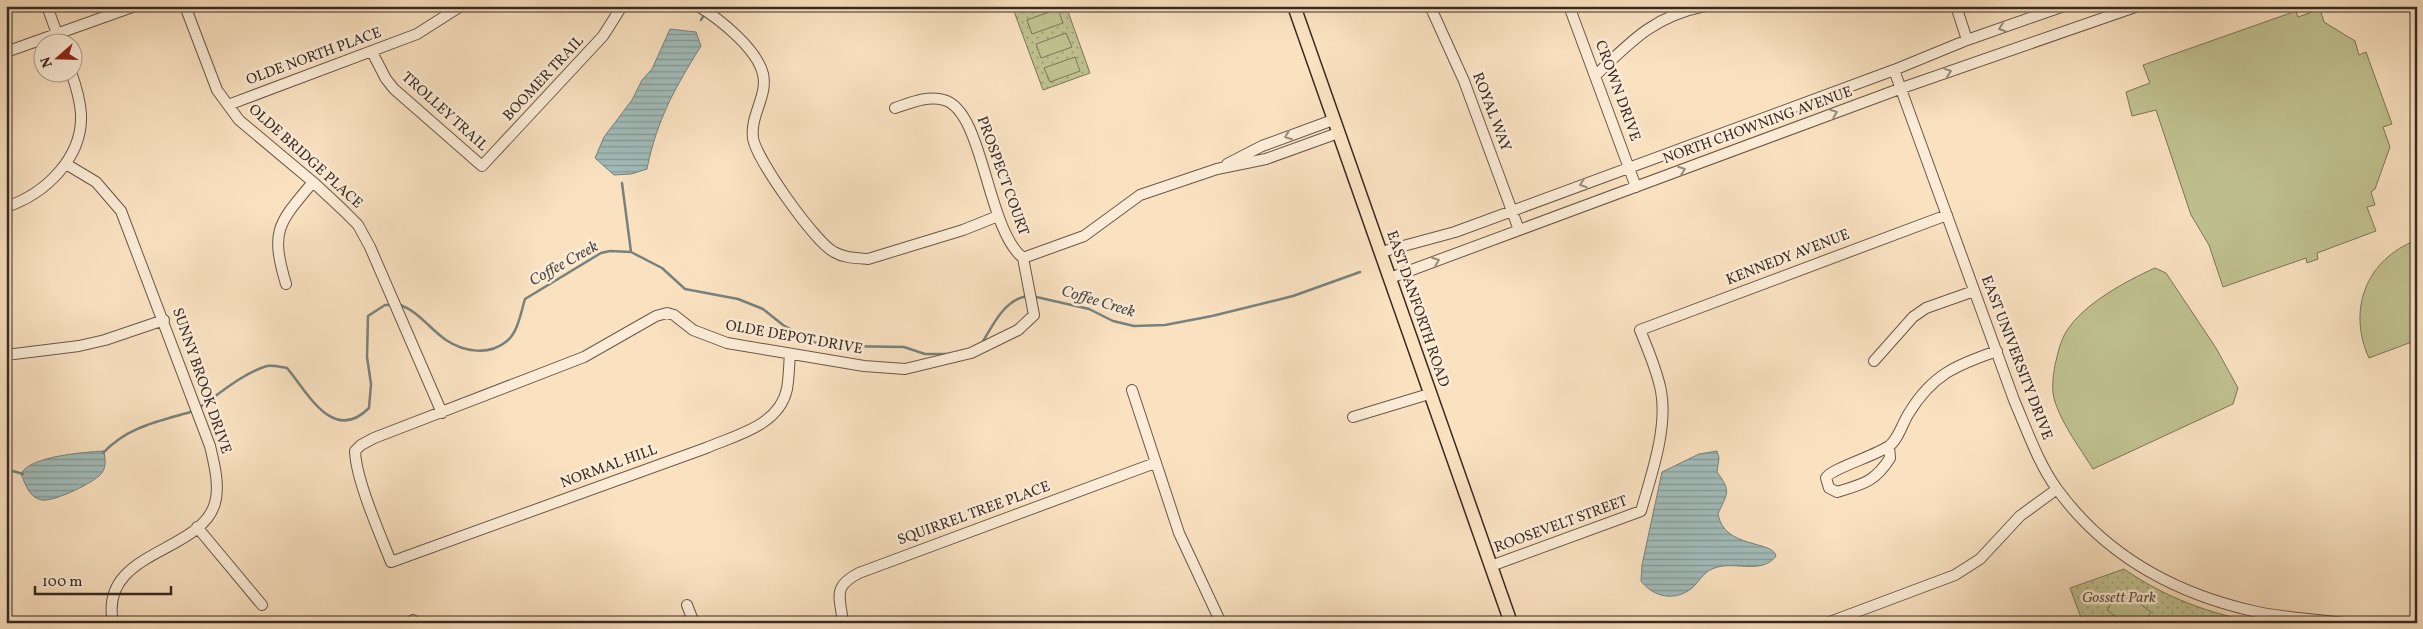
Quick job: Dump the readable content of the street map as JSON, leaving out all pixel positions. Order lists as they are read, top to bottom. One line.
{"streets":{"main road":["EAST DANFORTH ROAD"],"street":["OLDE NORTH PLACE","BOOMER TRAIL","CROWN DRIVE","TROLLEY TRAIL","ROYAL WAY","NORTH CHOWNING AVENUE","OLDE BRIDGE PLACE","PROSPECT COURT","KENNEDY AVENUE","OLDE DEPOT DRIVE","EAST UNIVERSITY DRIVE","SUNNY BROOK DRIVE","NORMAL HILL","SQUIRREL TREE PLACE","ROOSEVELT STREET"]},"crossings":[["OLDE NORTH PLACE","TROLLEY TRAIL"],["OLDE NORTH PLACE","OLDE BRIDGE PLACE"],["BOOMER TRAIL","TROLLEY TRAIL"],["CROWN DRIVE","NORTH CHOWNING AVENUE"],["ROYAL WAY","NORTH CHOWNING AVENUE"],["NORTH CHOWNING AVENUE","EAST DANFORTH ROAD"],["NORTH CHOWNING AVENUE","EAST UNIVERSITY DRIVE"],["OLDE BRIDGE PLACE","OLDE DEPOT DRIVE"],["PROSPECT COURT","OLDE DEPOT DRIVE"],["KENNEDY AVENUE","EAST UNIVERSITY DRIVE"],["KENNEDY AVENUE","ROOSEVELT STREET"],["EAST DANFORTH ROAD","ROOSEVELT STREET"],["OLDE DEPOT DRIVE","NORMAL HILL"]],"water":["Coffee Creek"],"parks":["Gossett Park"],"scale_bar":"100 m","north":"left"}
